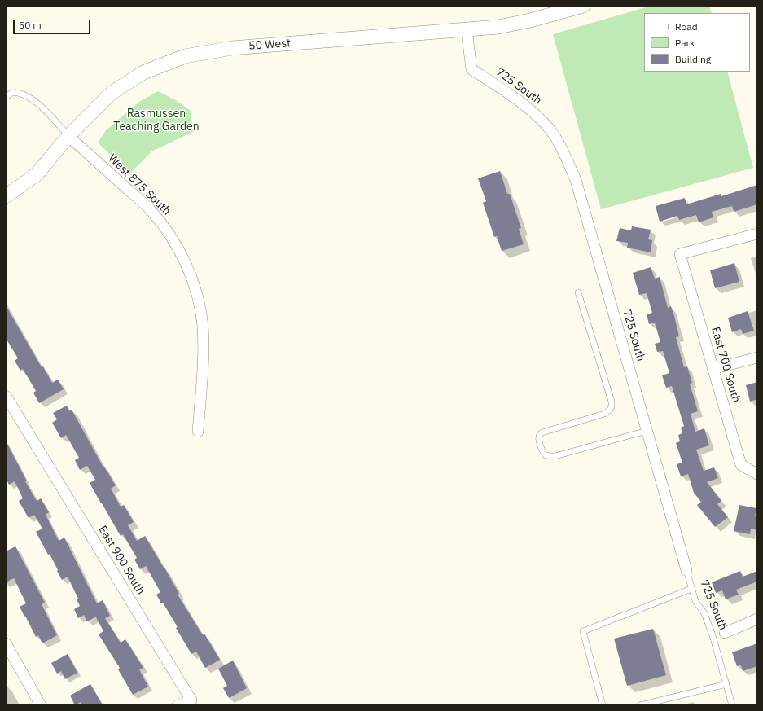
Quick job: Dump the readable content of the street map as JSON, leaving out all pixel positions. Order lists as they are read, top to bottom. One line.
{"streets":{"street":["50 West","725 South","West 875 South","East 700 South","East 900 South"]},"crossings":[["50 West","725 South"],["50 West","West 875 South"]],"parks":["Rasmussen Teaching Garden"],"legend":["Road","Park","Building"],"scale_bar":"50 m"}
